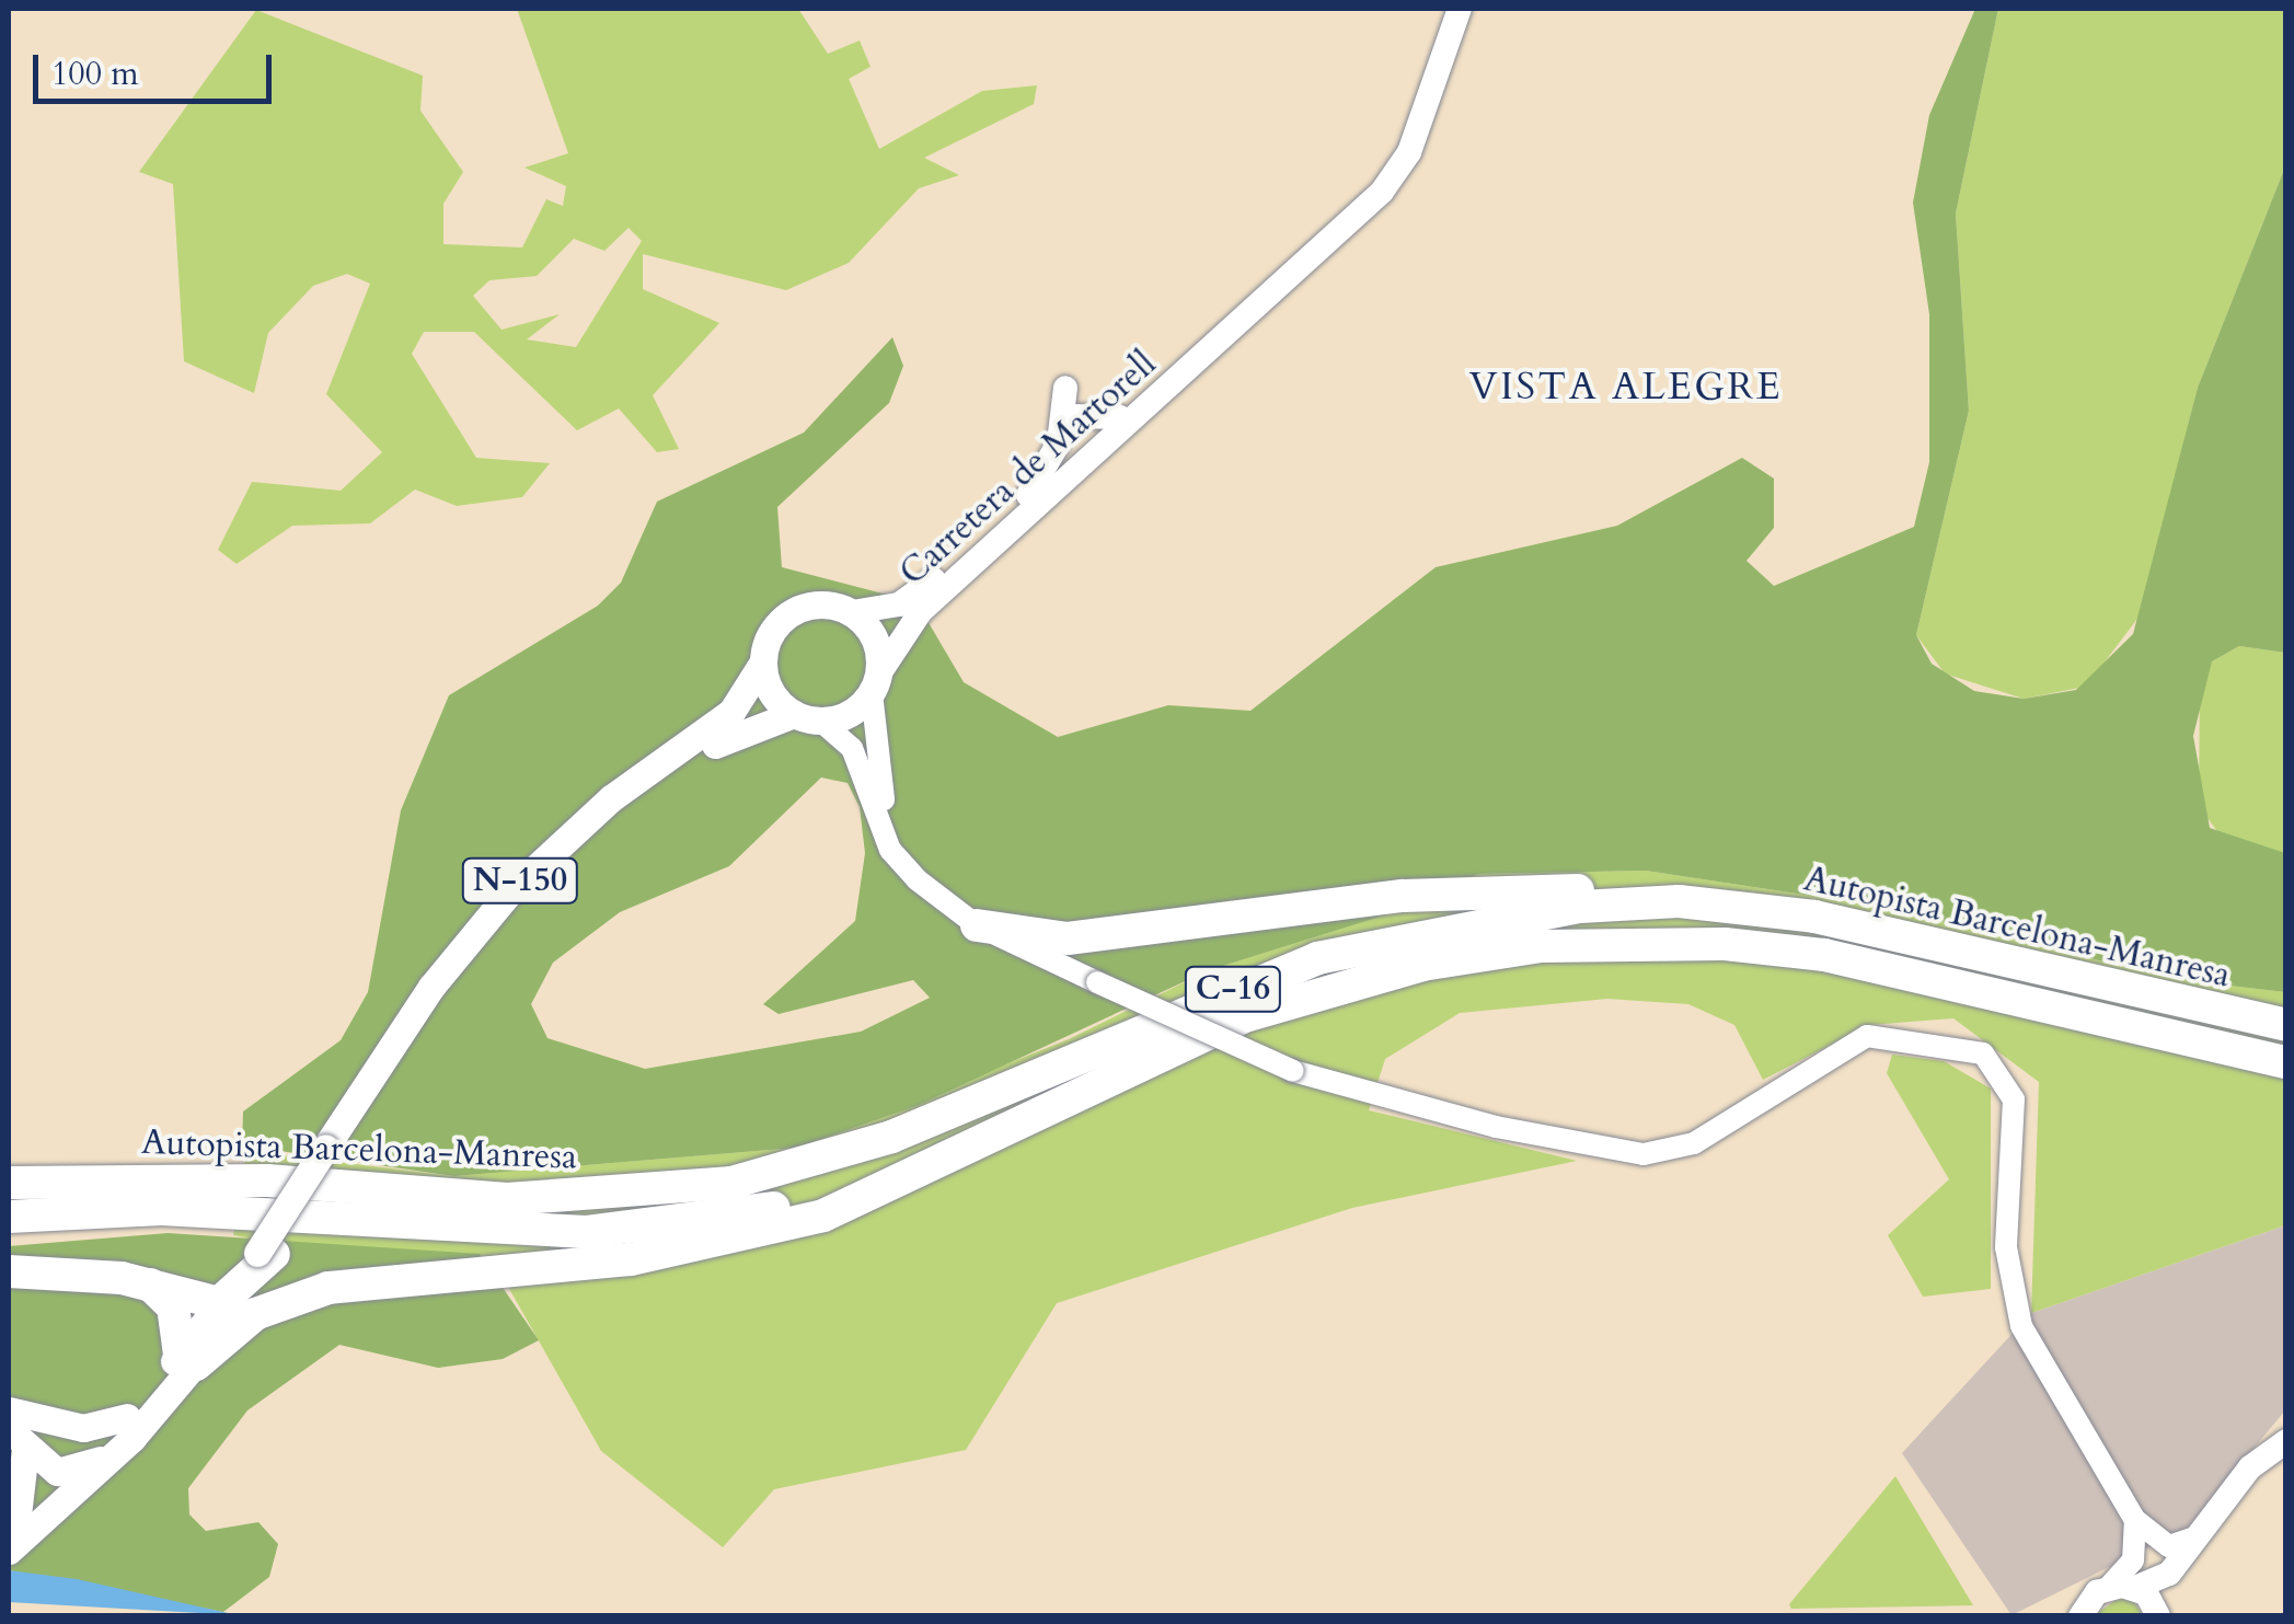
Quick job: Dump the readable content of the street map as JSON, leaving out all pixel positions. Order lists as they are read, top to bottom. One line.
{"streets":{"highway":["Autopista Barcelona-Manresa","C-16"],"main road":["Carretera de Martorell","N-150"]},"crossings":[["Carretera de Martorell","N-150"],["Autopista Barcelona-Manresa","C-16"]],"districts":["VISTA ALEGRE"],"scale_bar":"100 m"}
